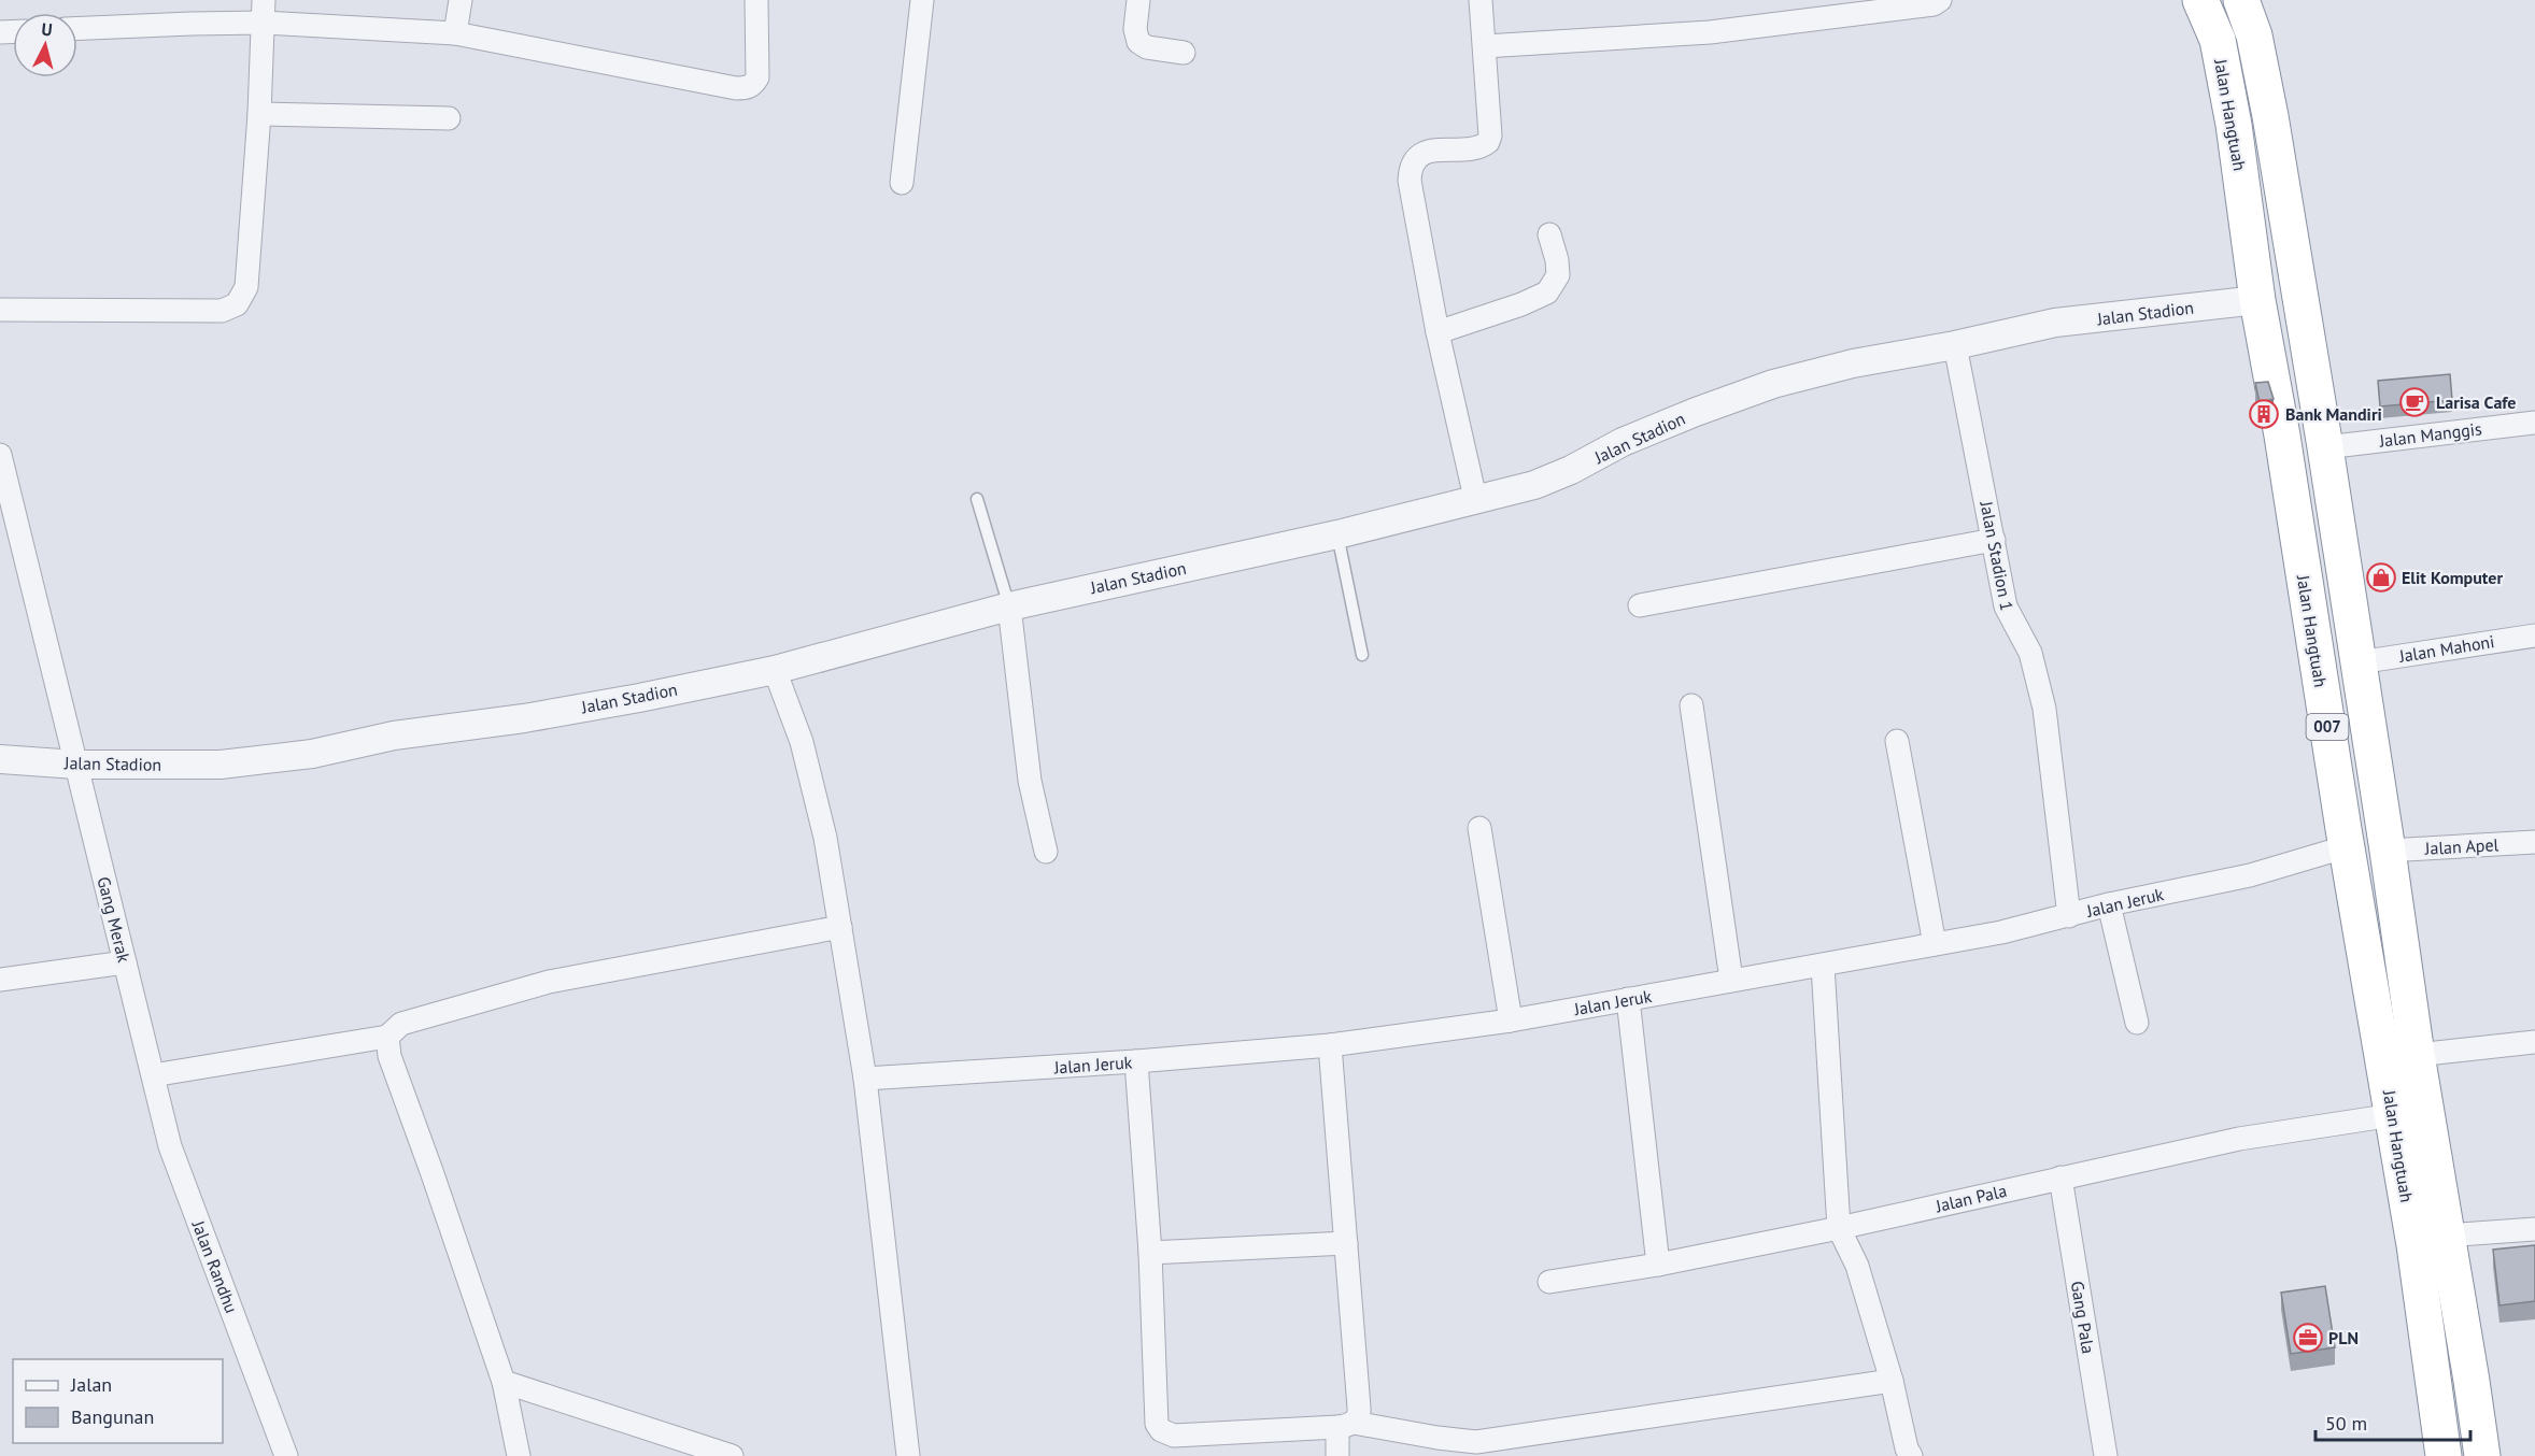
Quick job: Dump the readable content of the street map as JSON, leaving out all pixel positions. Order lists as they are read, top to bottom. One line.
{"streets":{"highway":["Jalan Hangtuah","007"],"street":["Jalan Stadion","Jalan Manggis","Jalan Stadion 1","Jalan Mahoni","Jalan Apel","Jalan Jeruk","Gang Merak","Jalan Pala","Jalan Randhu","Gang Pala"]},"crossings":[["Jalan Hangtuah","Jalan Stadion"],["Jalan Hangtuah","Jalan Manggis"],["Jalan Hangtuah","Jalan Mahoni"],["Jalan Hangtuah","Jalan Apel"],["Jalan Hangtuah","Jalan Jeruk"],["Jalan Hangtuah","Jalan Pala"],["Jalan Stadion","Jalan Stadion 1"],["Jalan Stadion","Gang Merak"],["Jalan Stadion 1","Jalan Jeruk"],["Gang Merak","Jalan Randhu"],["Jalan Pala","Gang Pala"]],"places":{"cafe":["Larisa Cafe"],"building":["Bank Mandiri"],"shop":["Elit Komputer"],"office":["PLN"]},"legend":["Jalan","Bangunan"],"scale_bar":"50 m","north":"top"}
